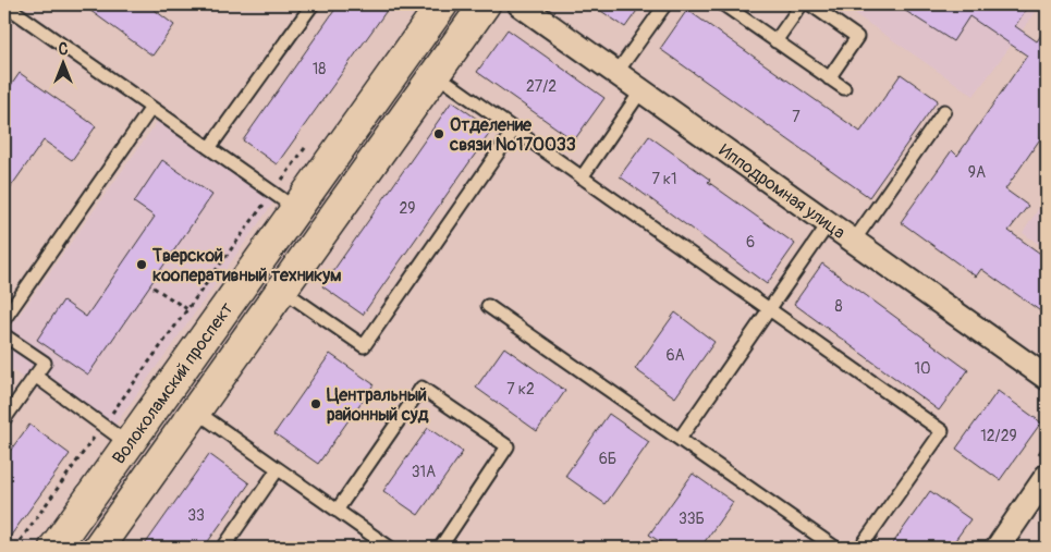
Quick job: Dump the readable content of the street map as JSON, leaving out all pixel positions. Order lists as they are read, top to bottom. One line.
{"streets":{"main road":["Волоколамский проспект"],"street":["Ипподромная улица"]},"places":["Отделение связи №170033","Тверской кооперативный техникум","Центральный районный суд"],"house_numbers":["18","27/2","7","9А","7 к1","29","6","8","6А","10","7 к2","12/29","6Б","31А","33","33Б"],"north":"top"}
